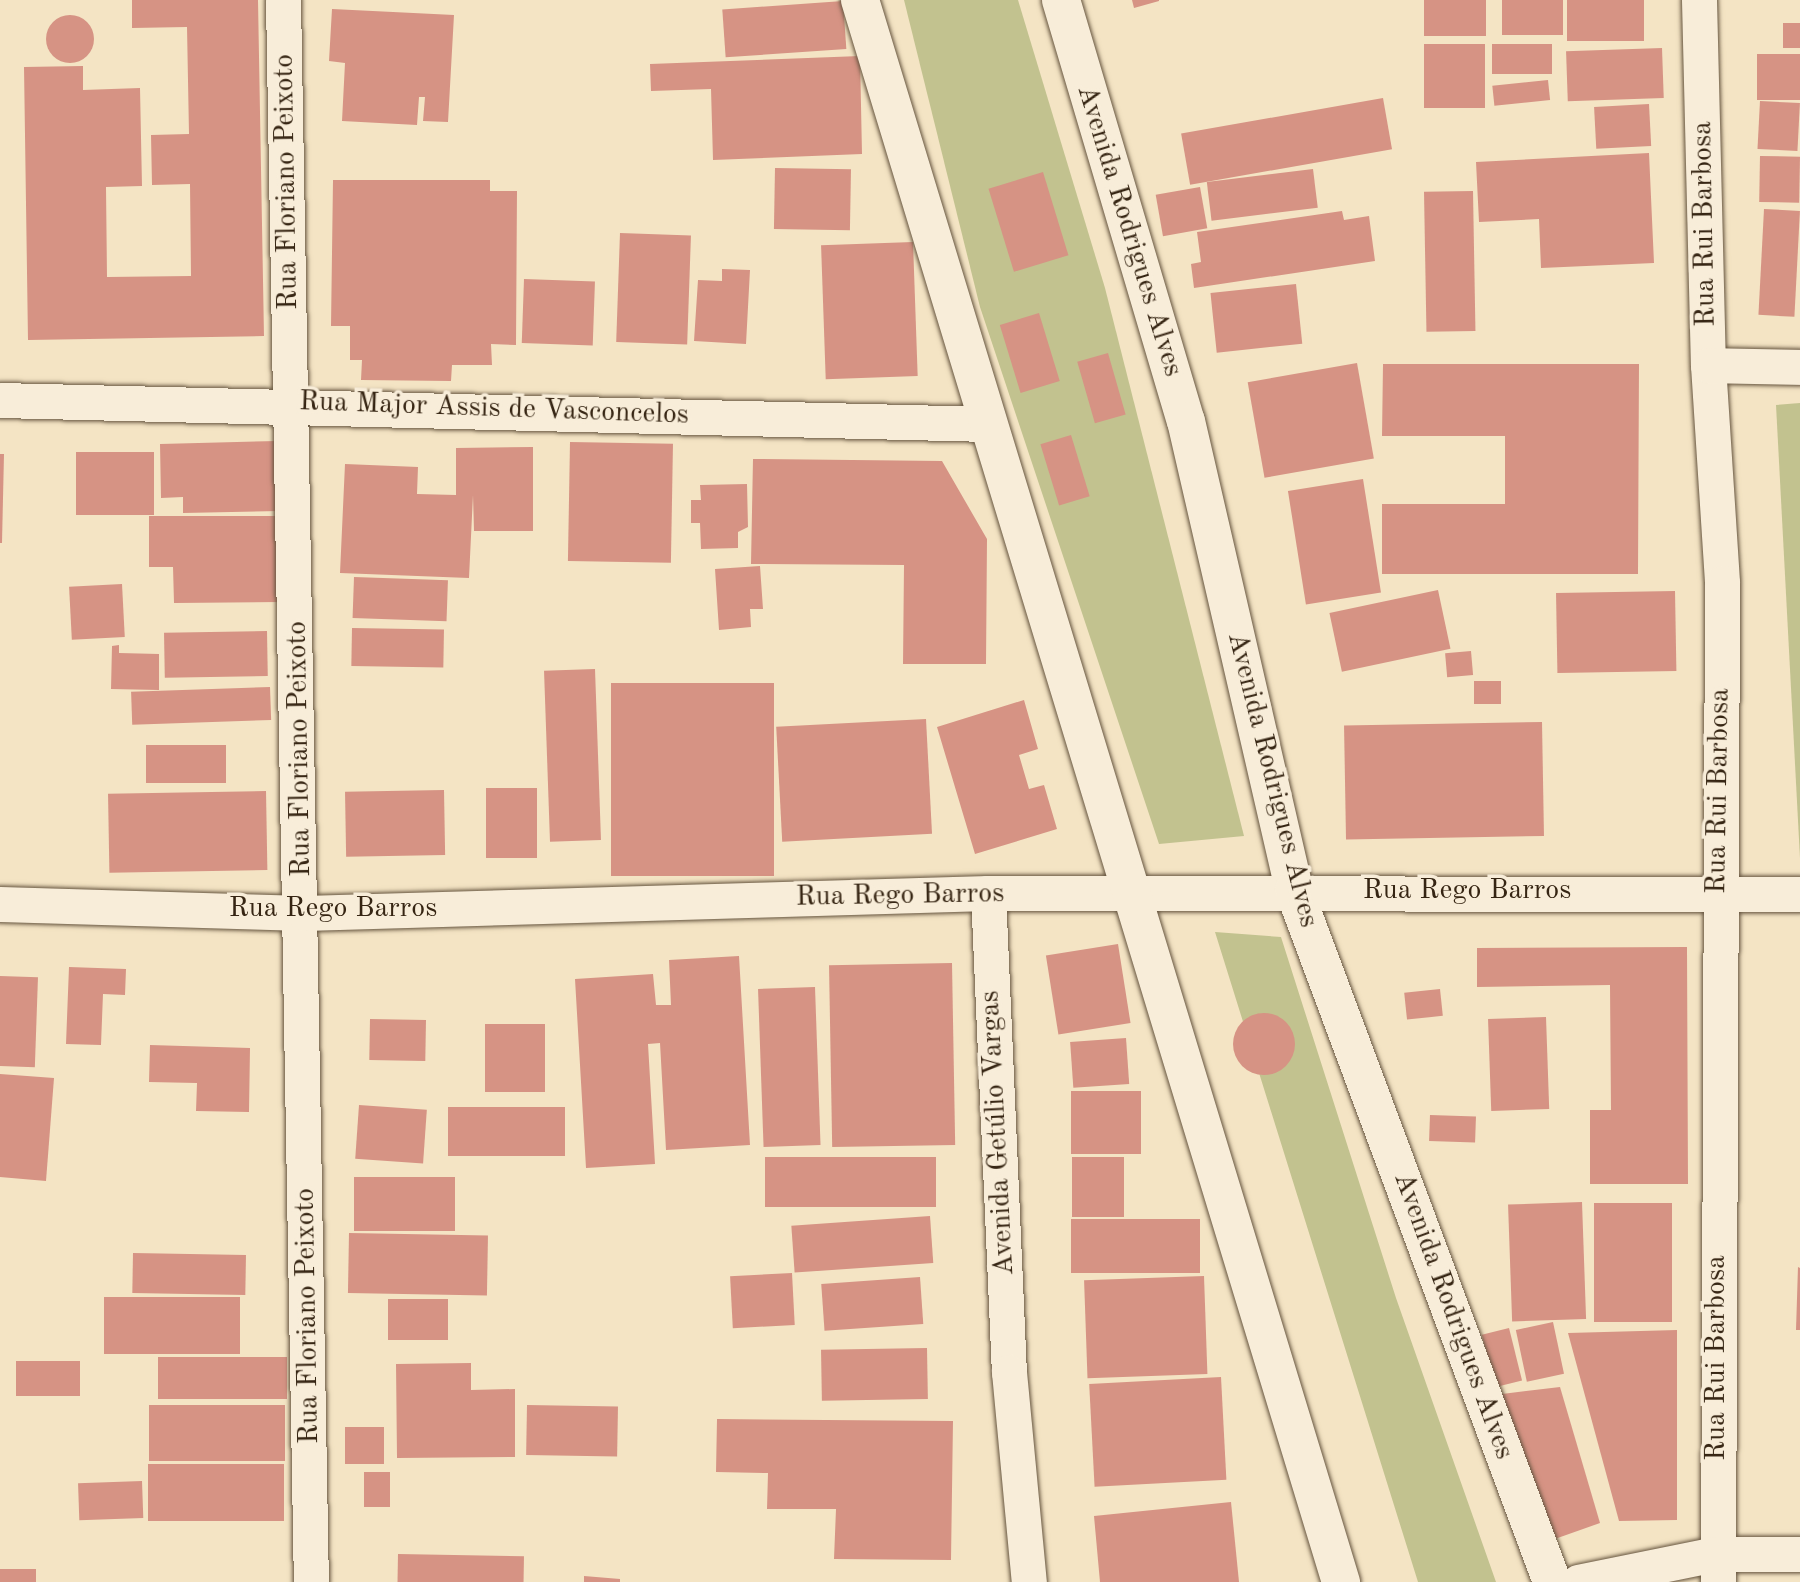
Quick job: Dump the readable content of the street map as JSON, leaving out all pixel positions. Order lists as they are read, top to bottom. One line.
{"streets":{"street":["Rua Floriano Peixoto","Rua Rui Barbosa","Avenida Rodrigues Alves","Rua Major Assis de Vasconcelos","Rua Rego Barros","Avenida Getúlio Vargas"]},"crossings":[["Rua Floriano Peixoto","Rua Major Assis de Vasconcelos"],["Rua Floriano Peixoto","Rua Rego Barros"],["Rua Rui Barbosa","Rua Rego Barros"],["Avenida Rodrigues Alves","Rua Rego Barros"],["Rua Rego Barros","Avenida Getúlio Vargas"]]}
